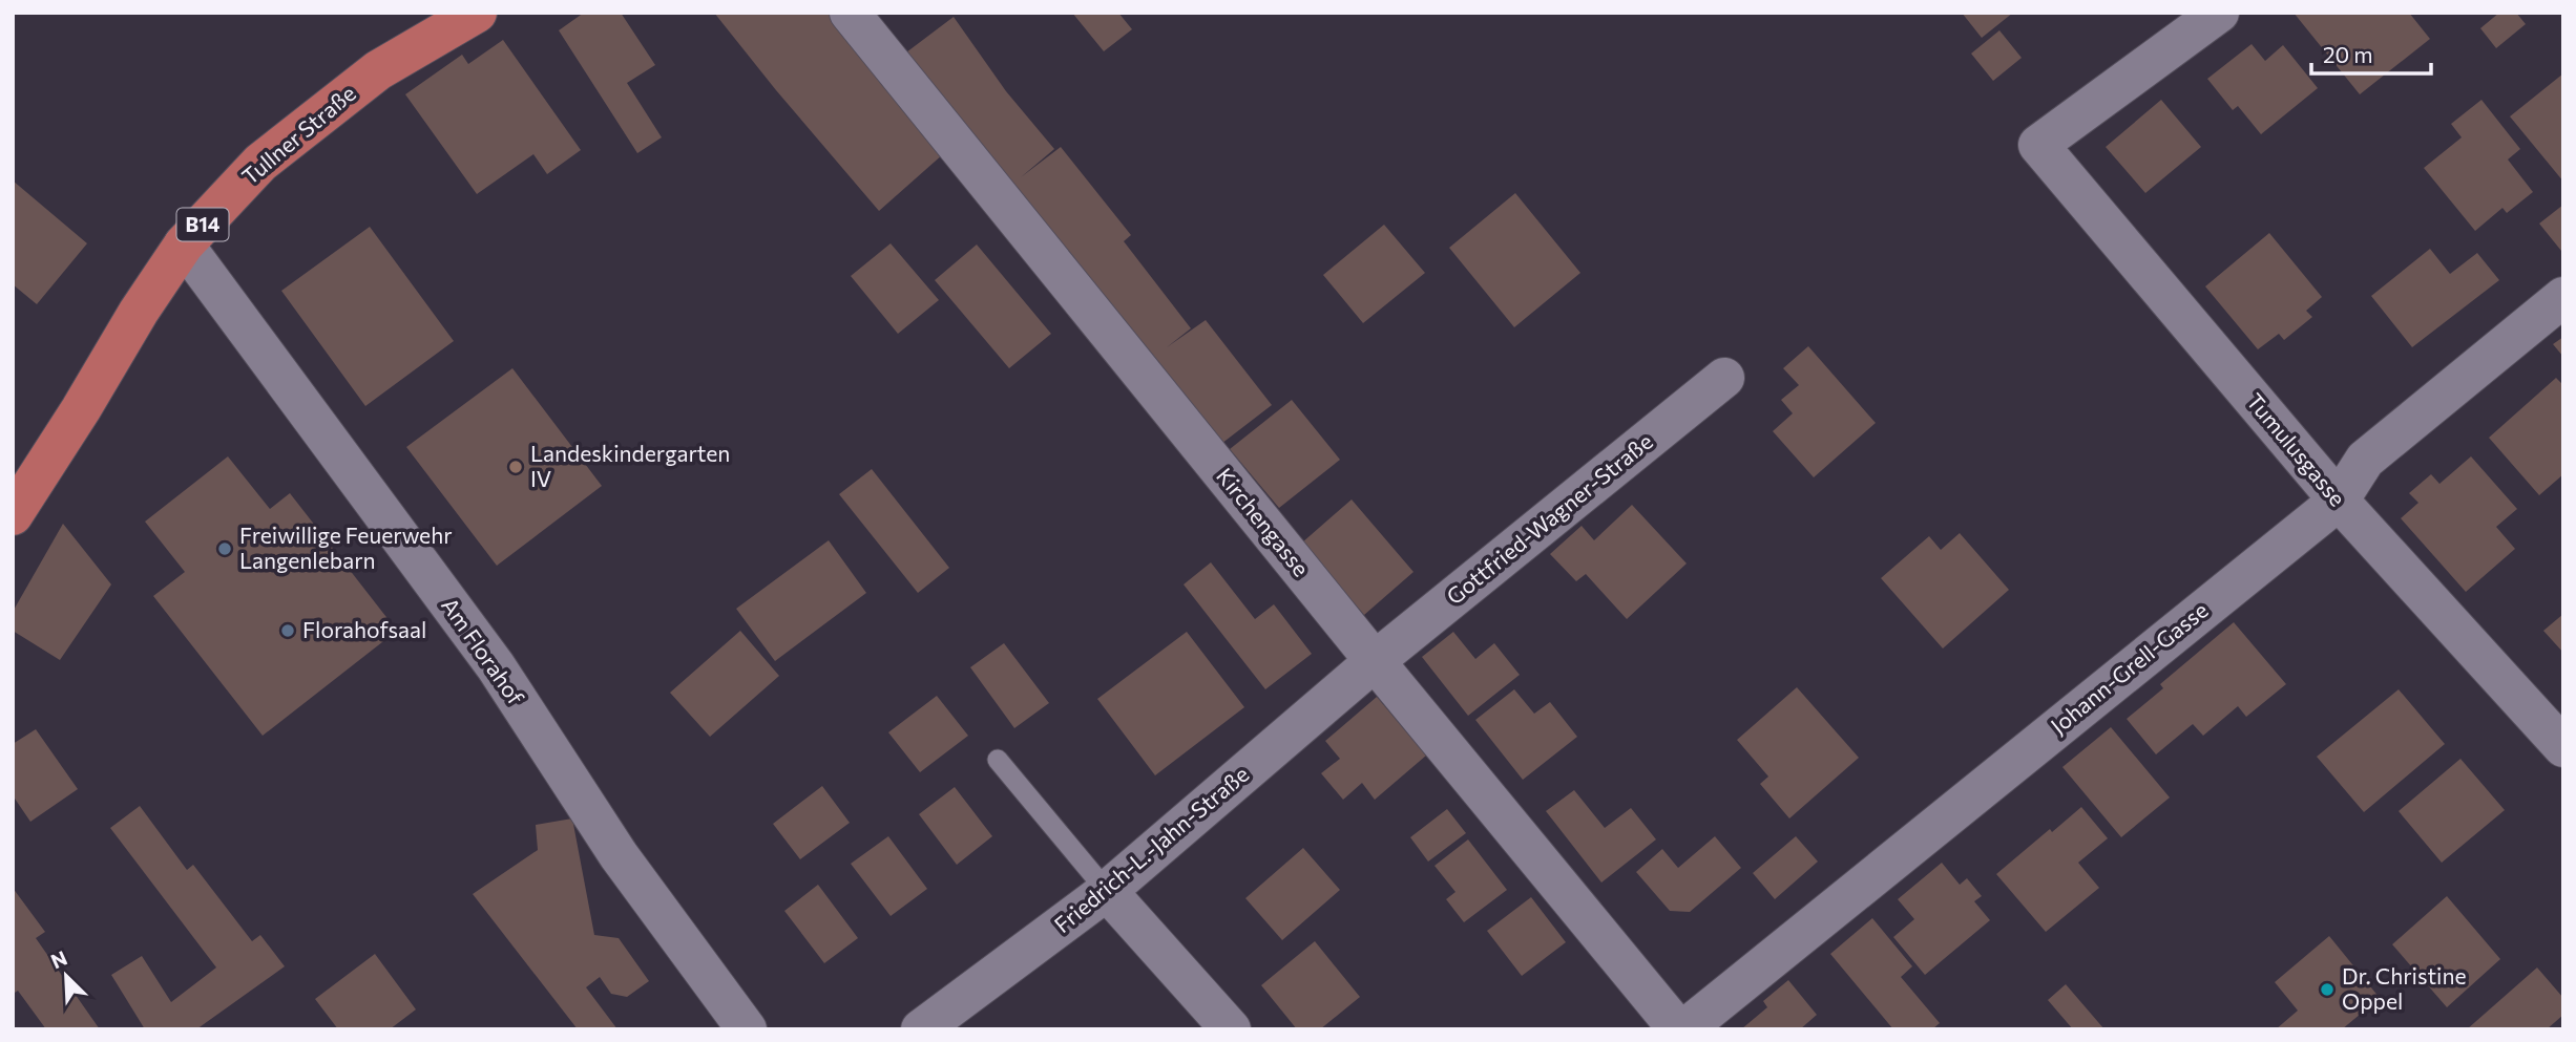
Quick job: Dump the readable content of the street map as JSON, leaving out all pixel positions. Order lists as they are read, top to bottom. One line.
{"streets":{"main road":["Tullner Straße","B14"],"street":["Tumulusgasse","Gottfried-Wagner-Straße","Kirchengasse","Am Florahof","Johann-Grell-Gasse","Friedrich-L.-Jahn-Straße"]},"crossings":[["Tullner Straße","Am Florahof"],["Tumulusgasse","Johann-Grell-Gasse"],["Gottfried-Wagner-Straße","Kirchengasse"],["Gottfried-Wagner-Straße","Friedrich-L.-Jahn-Straße"],["Kirchengasse","Friedrich-L.-Jahn-Straße"]],"places":["Landeskindergarten IV","Freiwillige Feuerwehr Langenlebarn","Florahofsaal","Dr. Christine Oppel"],"scale_bar":"20 m","north":"top left"}
